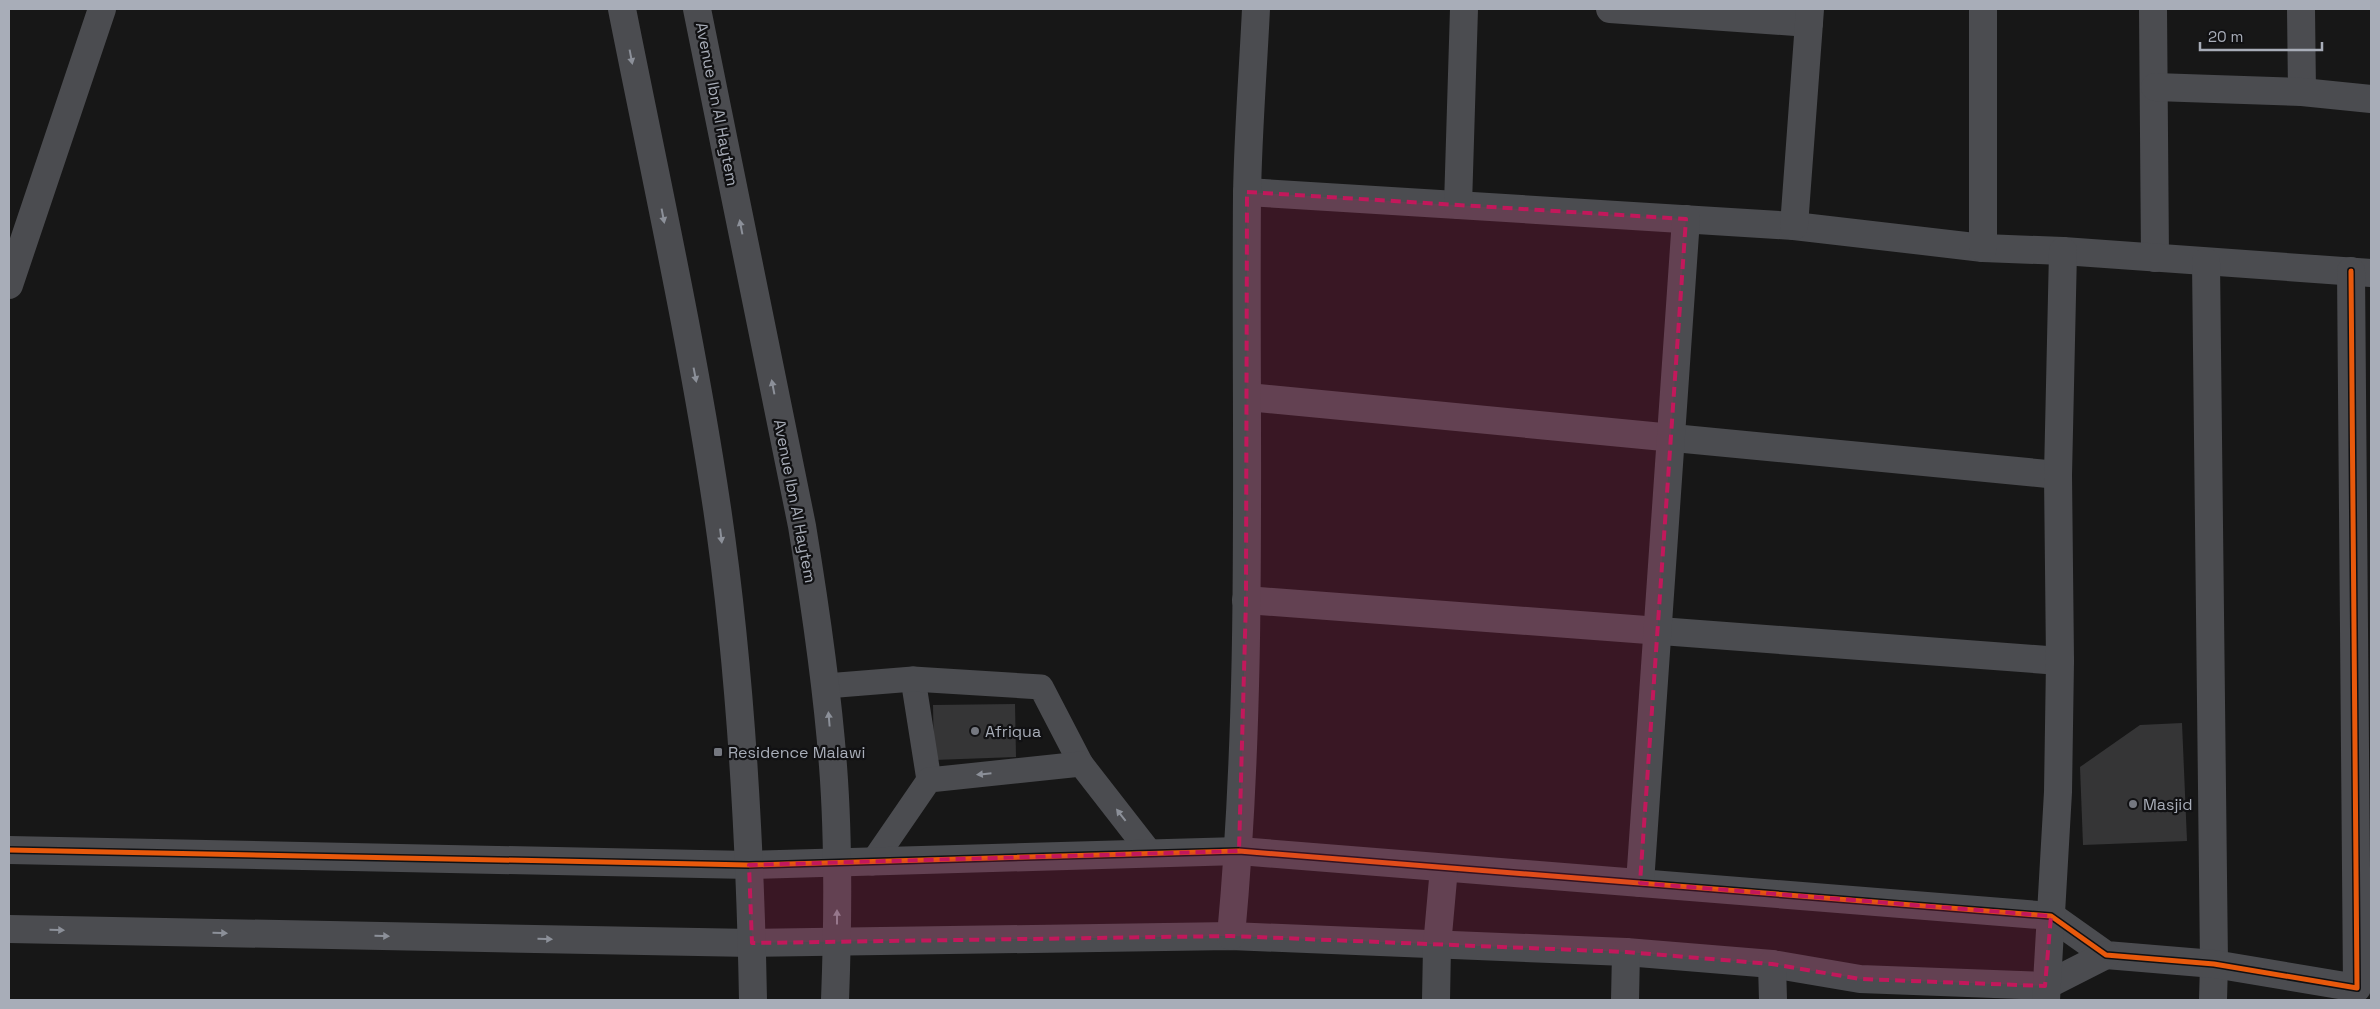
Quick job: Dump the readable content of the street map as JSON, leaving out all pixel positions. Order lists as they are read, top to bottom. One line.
{"streets":{"street":["Avenue Ibn Al Haytem"]},"places":{"other":["Afriqua","Masjid"],"transit":["Residence Malawi"]},"scale_bar":"20 m"}
